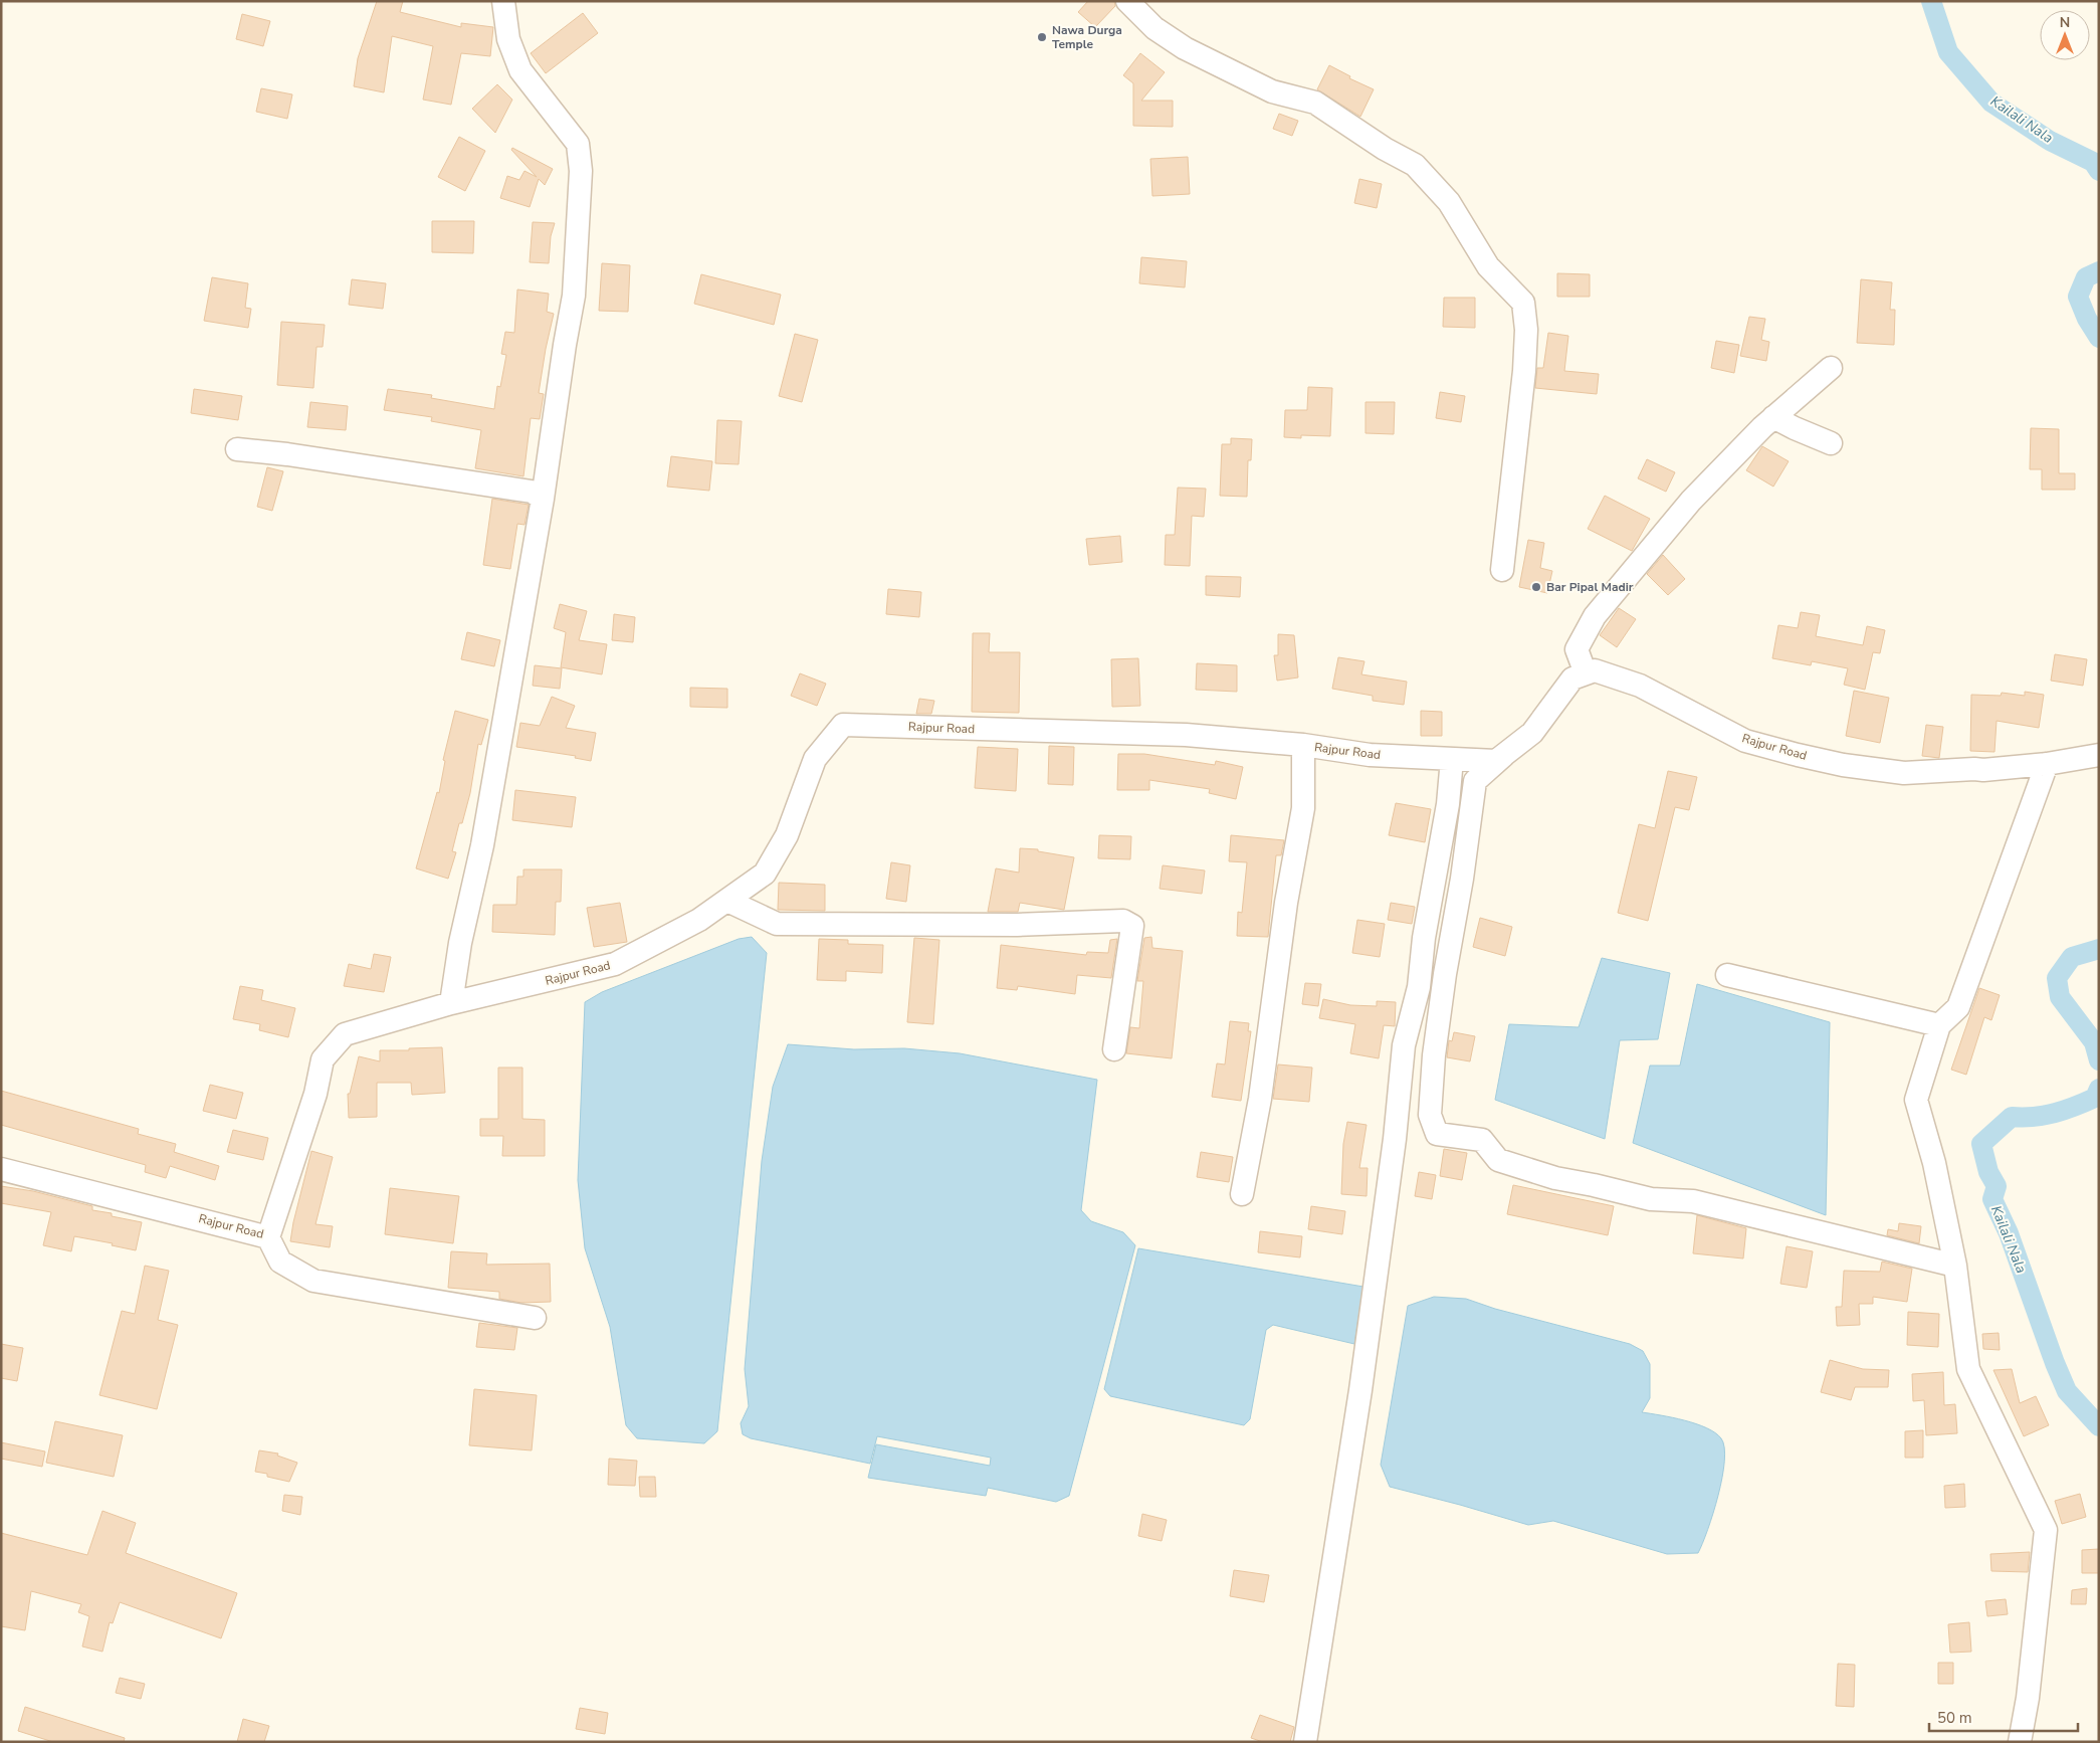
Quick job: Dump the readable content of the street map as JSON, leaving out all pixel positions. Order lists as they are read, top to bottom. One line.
{"streets":{"street":["Rajpur Road"]},"water":["Kailali Nala"],"places":["Nawa Durga Temple","Bar Pipal Madir"],"scale_bar":"50 m","north":"top"}
